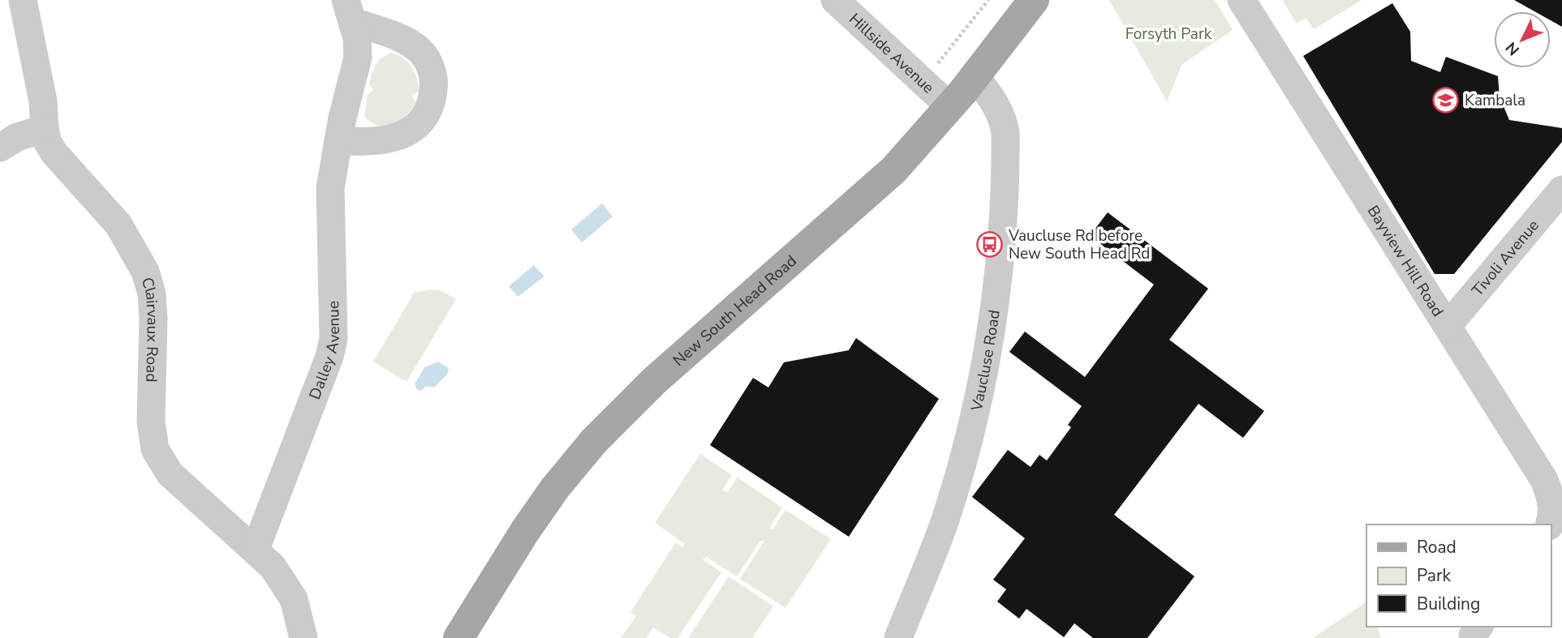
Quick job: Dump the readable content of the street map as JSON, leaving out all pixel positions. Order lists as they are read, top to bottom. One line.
{"streets":{"main road":["New South Head Road"],"street":["Hillside Avenue","Tivoli Avenue","Bayview Hill Road","Clairvaux Road","Dalley Avenue","Vaucluse Road"]},"crossings":[["Hillside Avenue","New South Head Road"],["Tivoli Avenue","Bayview Hill Road"],["New South Head Road","Vaucluse Road"],["Clairvaux Road","Dalley Avenue"]],"parks":["Forsyth Park"],"places":{"school or university":["Kambala"],"bus stop":["Vaucluse Rd before New South Head Rd"]},"legend":["Road","Park","Building"],"north":"bottom left"}
